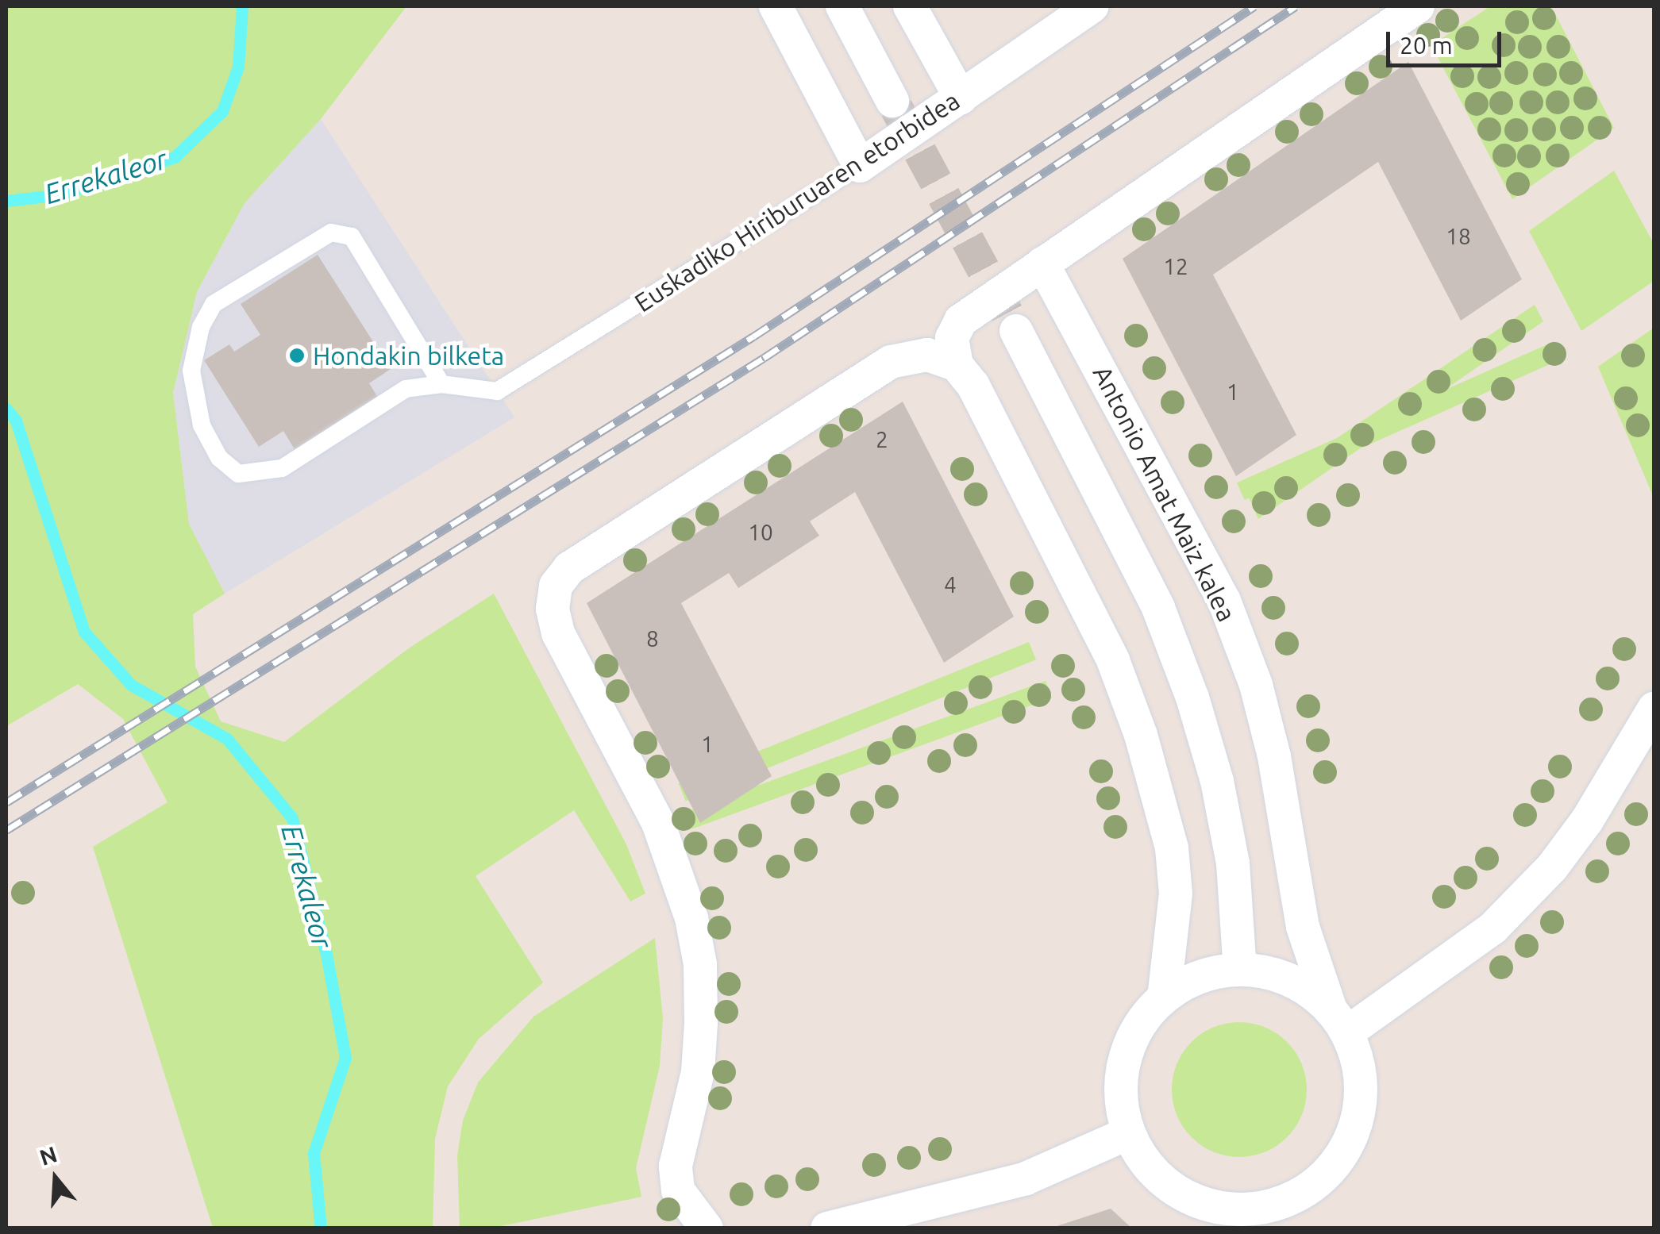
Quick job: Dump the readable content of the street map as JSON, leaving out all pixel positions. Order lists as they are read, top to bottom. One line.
{"streets":{"street":["Euskadiko Hiriburuaren etorbidea","Antonio Amat Maiz kalea"]},"water":["Errekaleor"],"places":["Hondakin bilketa"],"house_numbers":["18","12","1","2","10","4","8","1"],"scale_bar":"20 m","north":"top"}
